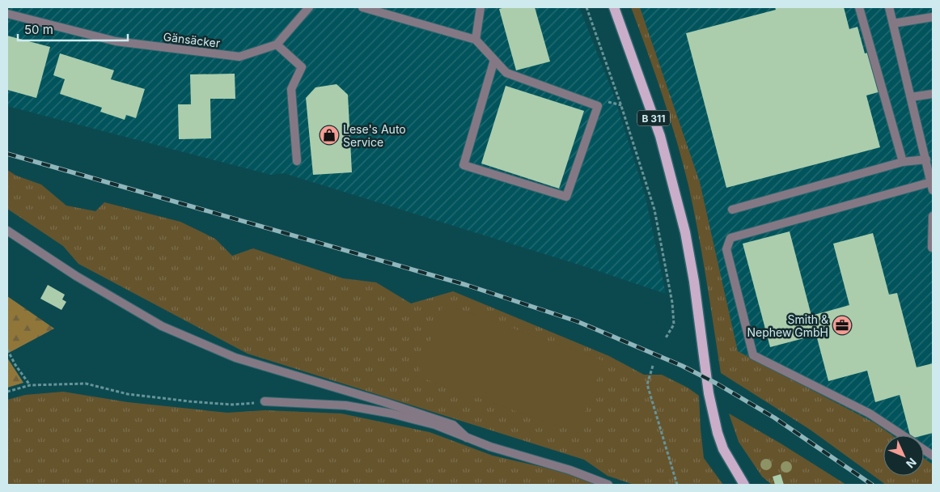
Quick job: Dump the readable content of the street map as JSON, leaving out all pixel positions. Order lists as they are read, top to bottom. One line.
{"streets":{"main road":["B 311"],"street":["Gänsäcker"]},"places":{"shop":["Lese's Auto Service"],"office":["Smith & Nephew GmbH"]},"scale_bar":"50 m","north":"bottom right"}
